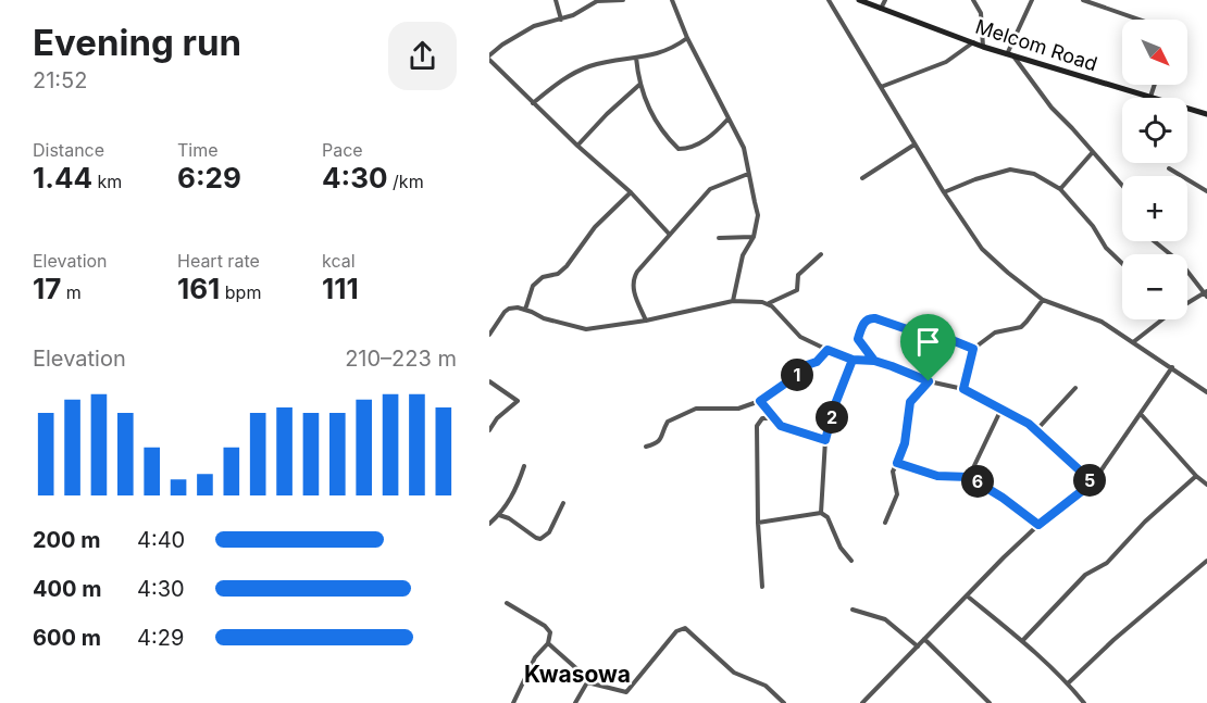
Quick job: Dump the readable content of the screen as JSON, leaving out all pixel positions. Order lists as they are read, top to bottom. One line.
{"streets":{"main road":["Melcom Road"]},"districts":["Kwasowa"],"north":"bottom right","page":{"heading":["Evening run","21:52"],"map_buttons":["+","−"],"stats":[["Distance","1.44 km"],["Time","6:29"],["Pace","4:30 /km"],["Elevation","17 m"],["Heart rate","161 bpm"],["kcal","111"]],"chart":["Elevation","210–223 m"],"pins":["1","2","5","6"],"list":[{"name":"200 m","note":"4:40"},{"name":"400 m","note":"4:30"},{"name":"600 m","note":"4:29"}]}}
